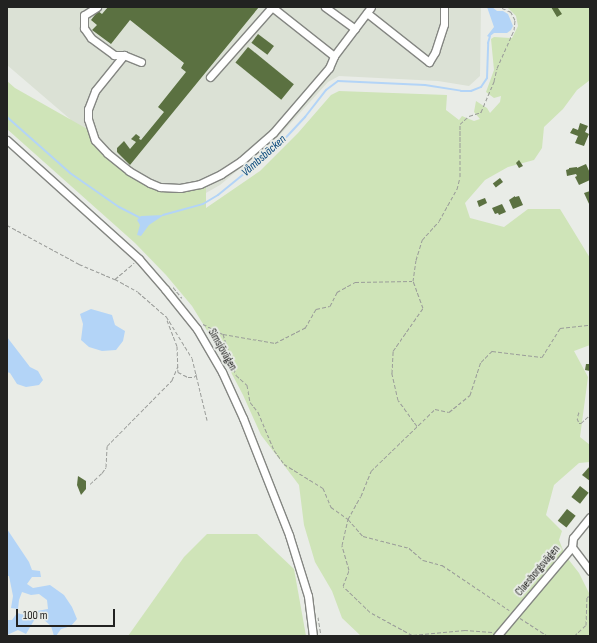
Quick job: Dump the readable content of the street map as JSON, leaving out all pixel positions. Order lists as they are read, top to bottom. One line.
{"streets":{"street":["Simsjövägen","Claesborgsvägen"]},"water":["Våmbsbäcken"],"scale_bar":"100 m"}
